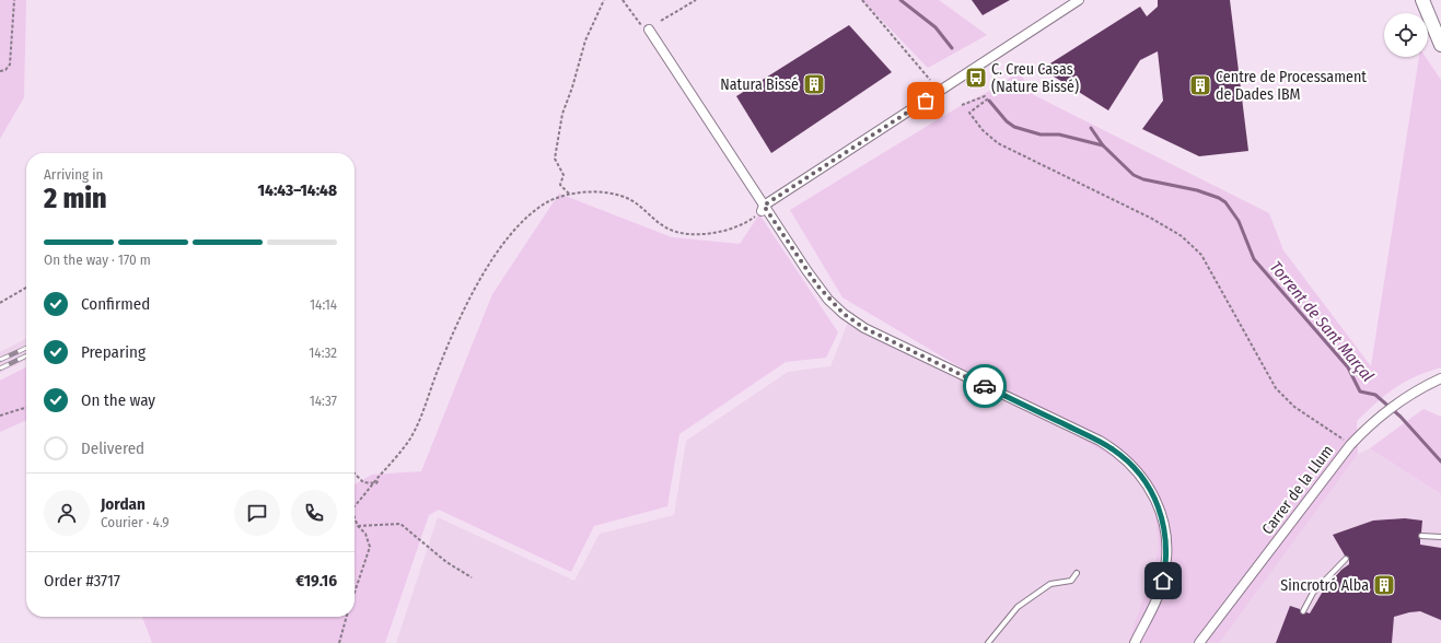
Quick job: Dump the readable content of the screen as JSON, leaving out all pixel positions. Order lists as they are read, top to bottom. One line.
{"streets":{"street":["Carrer de la Llum"]},"water":["Torrent de Sant Marçal"],"places":{"bus stop":["C. Creu Casas (Nature Bissé)"],"building":["Natura Bissé","Centre de Processament de Dades IBM","Sincrotró Alba"]},"page":{"heading":["2 min","Arriving in","14:43–14:48"],"panel":["Jordan","Courier · 4.9","Order #3717","€19.16"],"bar":"On the way · 170 m","list":[["Confirmed","14:14"],["Preparing","14:32"],["On the way","14:37"],"Delivered"]}}
